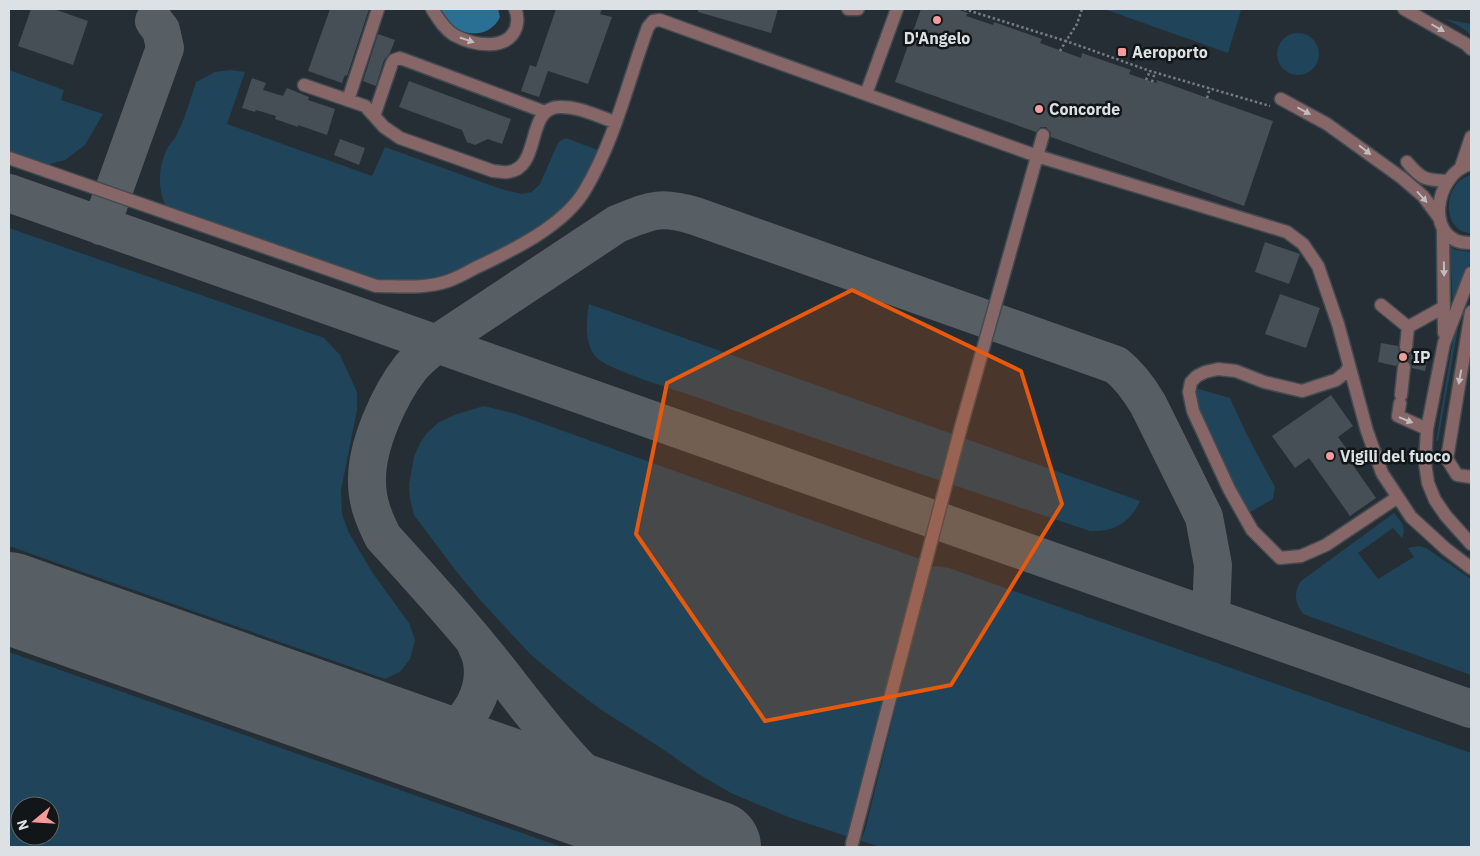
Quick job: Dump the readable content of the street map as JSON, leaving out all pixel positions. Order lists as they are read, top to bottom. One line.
{"places":{"other":["D'Angelo","Concorde","IP","Vigili del fuoco"],"transit":["Aeroporto"]},"north":"left"}
